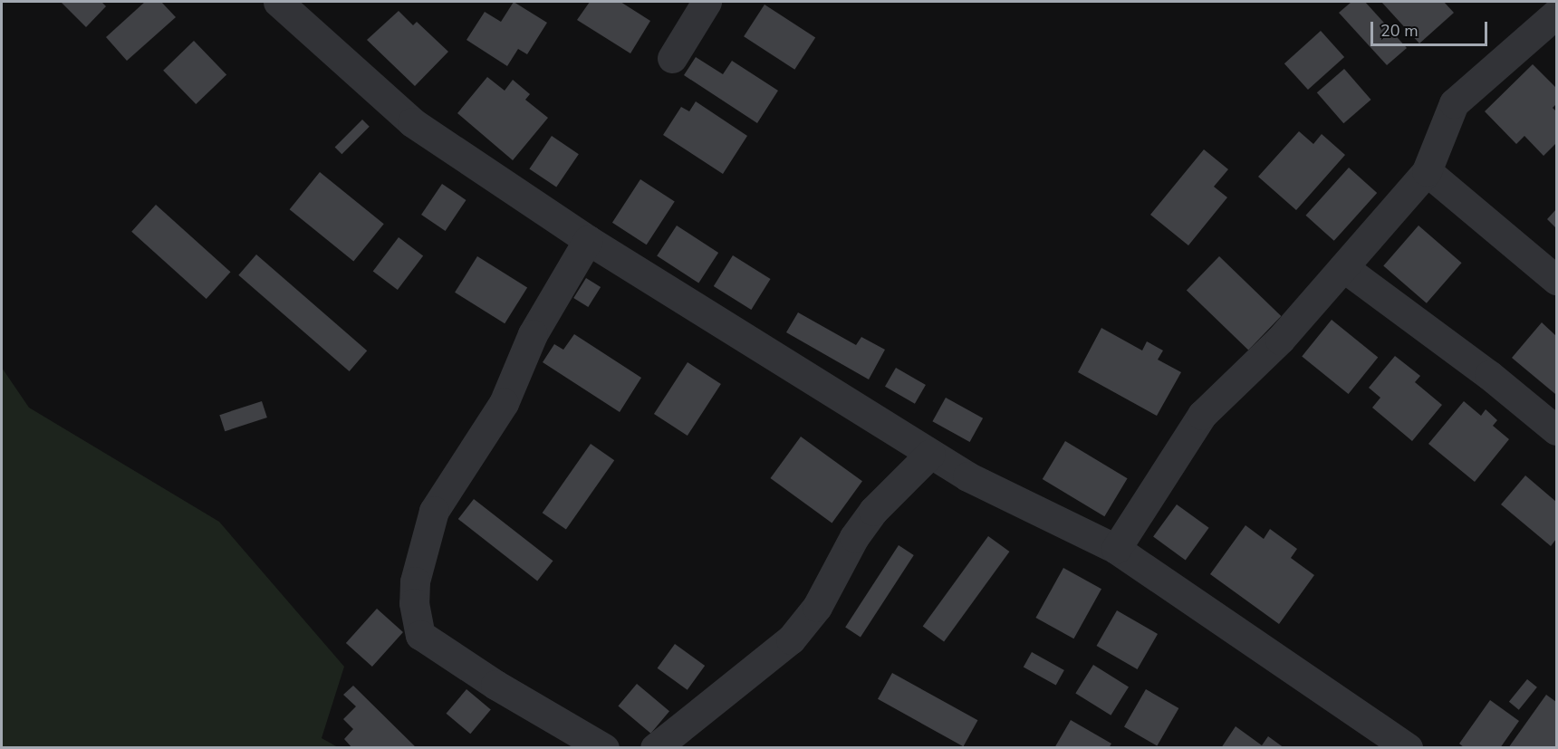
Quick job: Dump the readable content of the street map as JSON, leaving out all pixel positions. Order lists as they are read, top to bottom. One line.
{"scale_bar":"20 m"}
